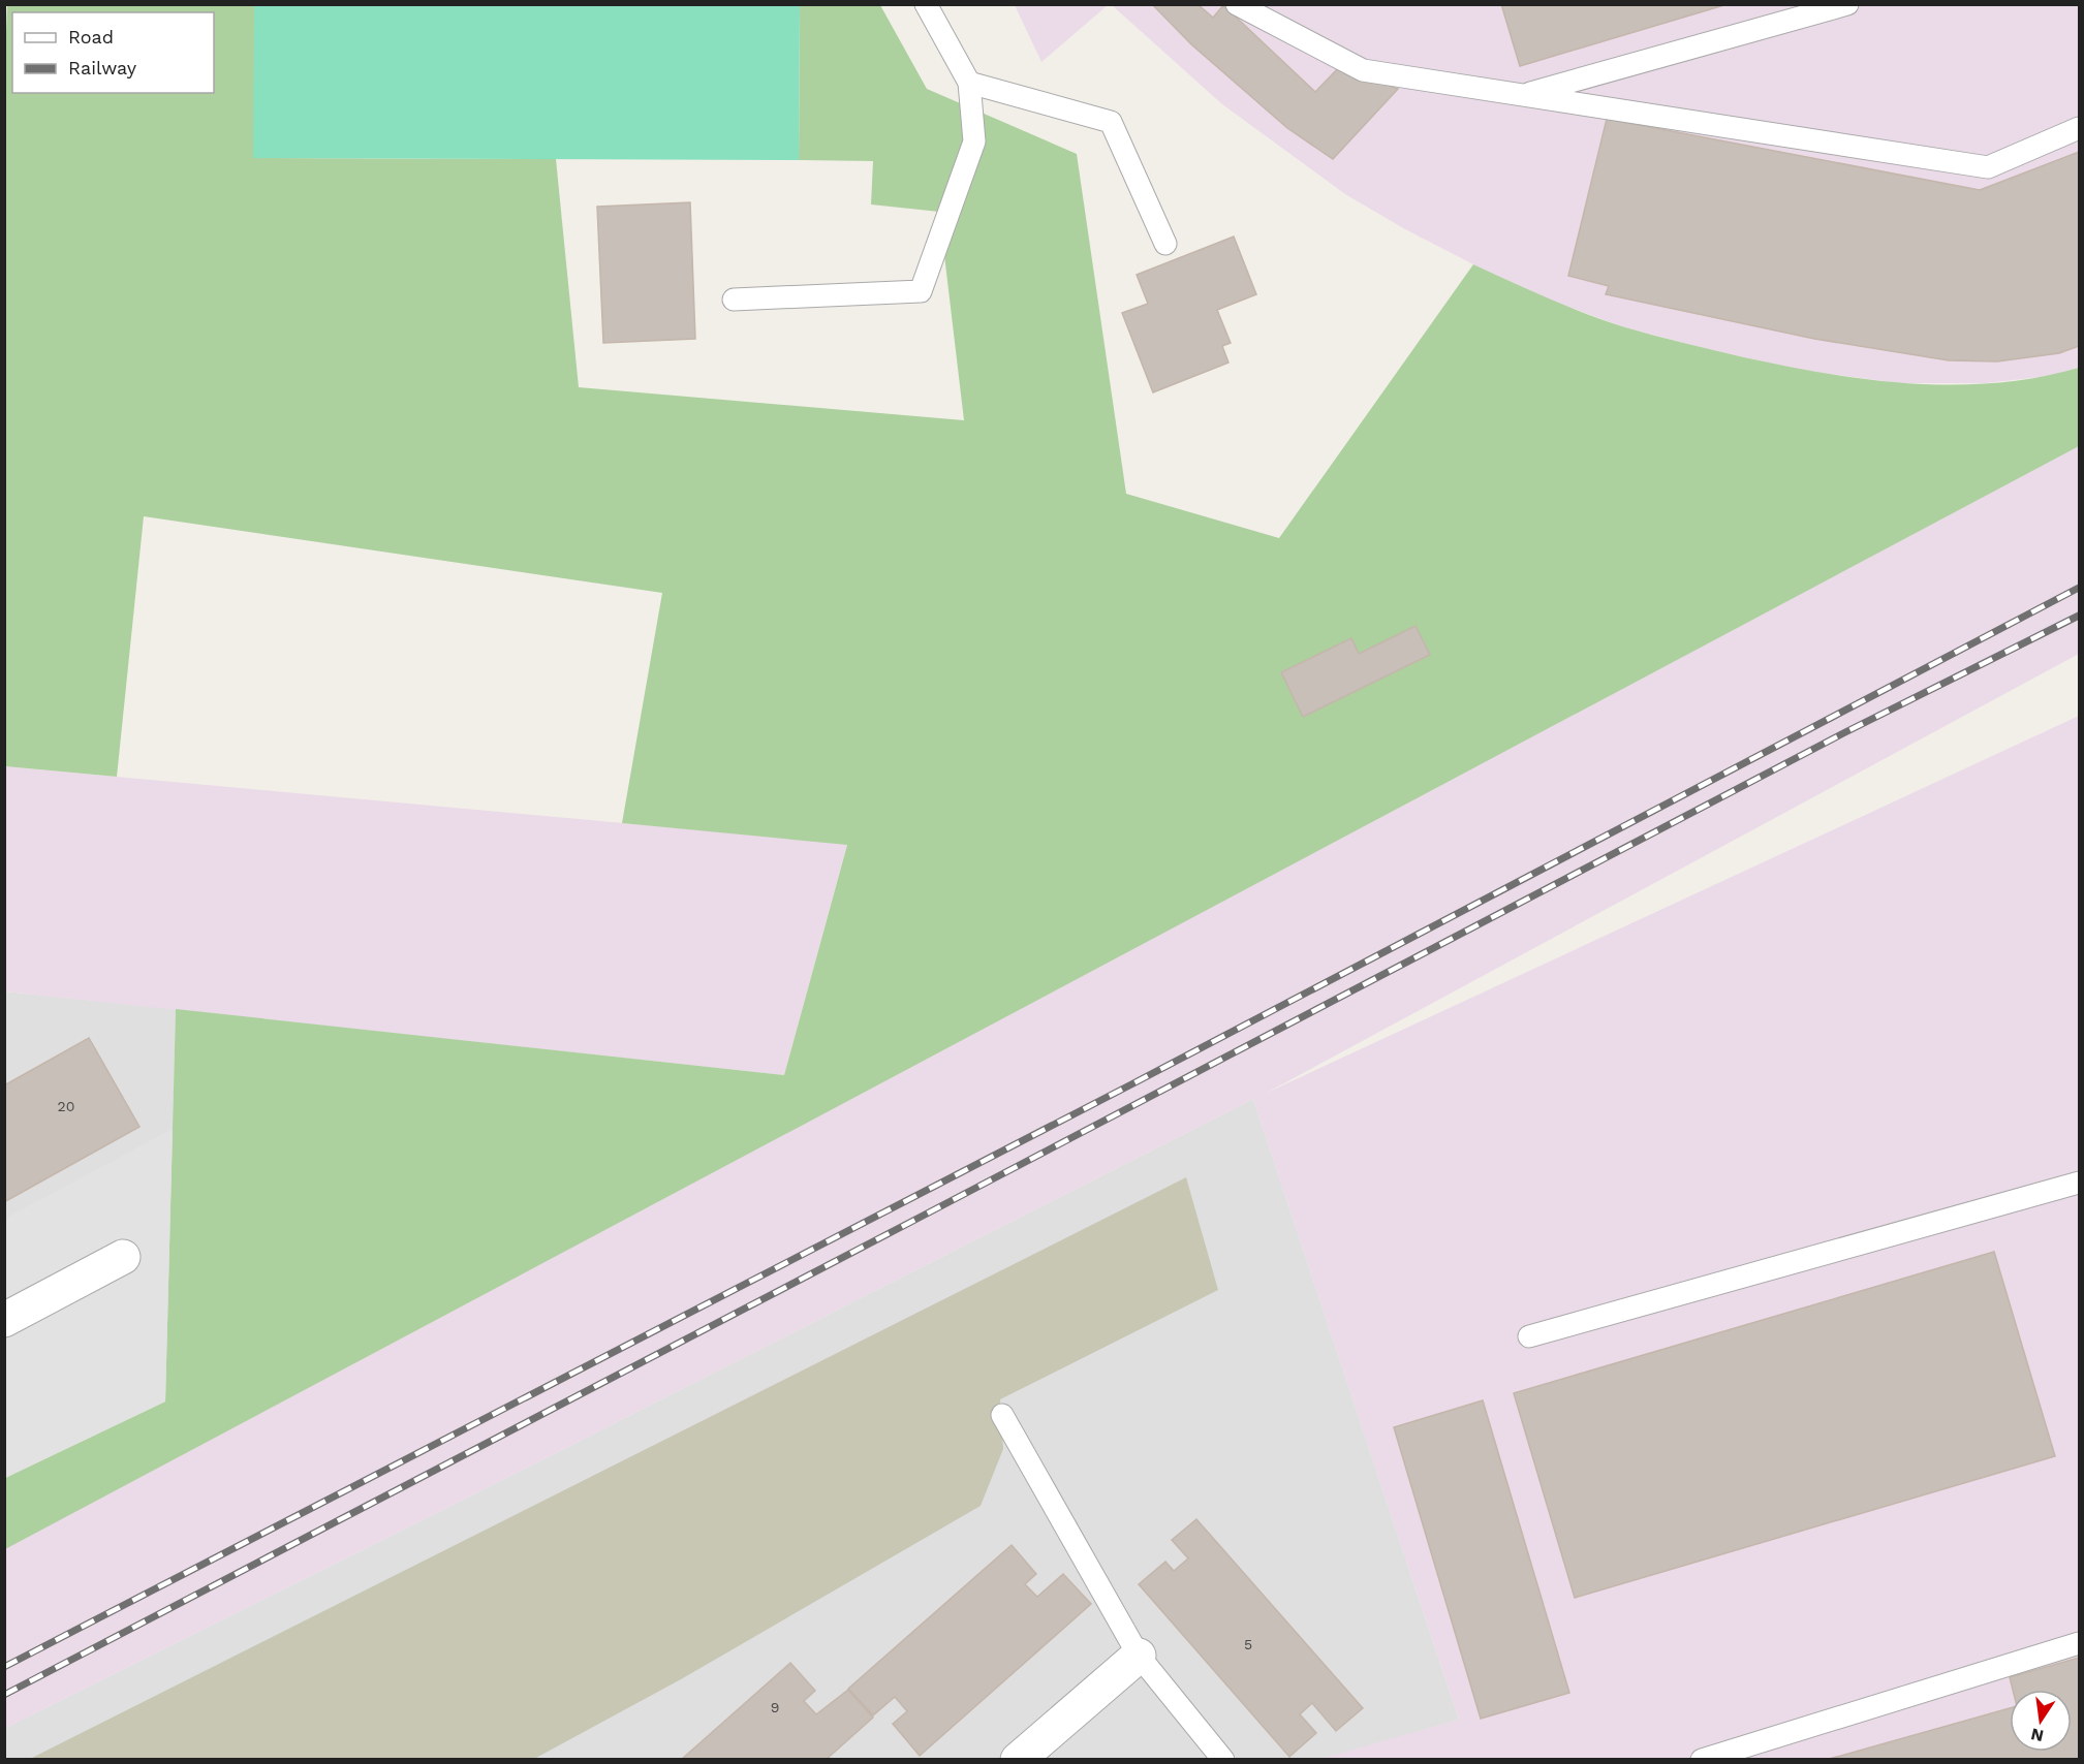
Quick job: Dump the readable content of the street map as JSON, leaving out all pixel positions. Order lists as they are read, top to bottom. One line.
{"house_numbers":["20","5","9"],"legend":["Road","Railway"],"north":"bottom"}
